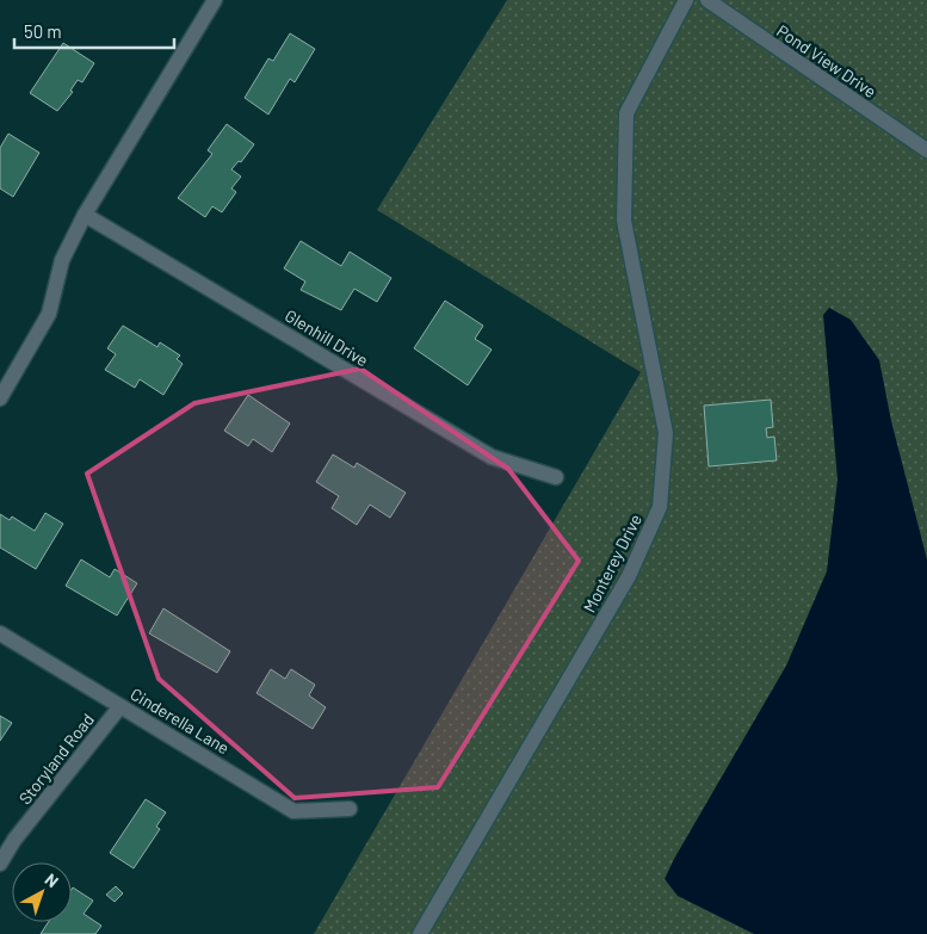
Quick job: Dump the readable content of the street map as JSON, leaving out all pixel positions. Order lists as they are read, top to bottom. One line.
{"streets":{"street":["Pond View Drive","Glenhill Drive","Monterey Drive","Cinderella Lane","Storyland Road"]},"crossings":[["Cinderella Lane","Storyland Road"]],"scale_bar":"50 m","north":"top right"}
